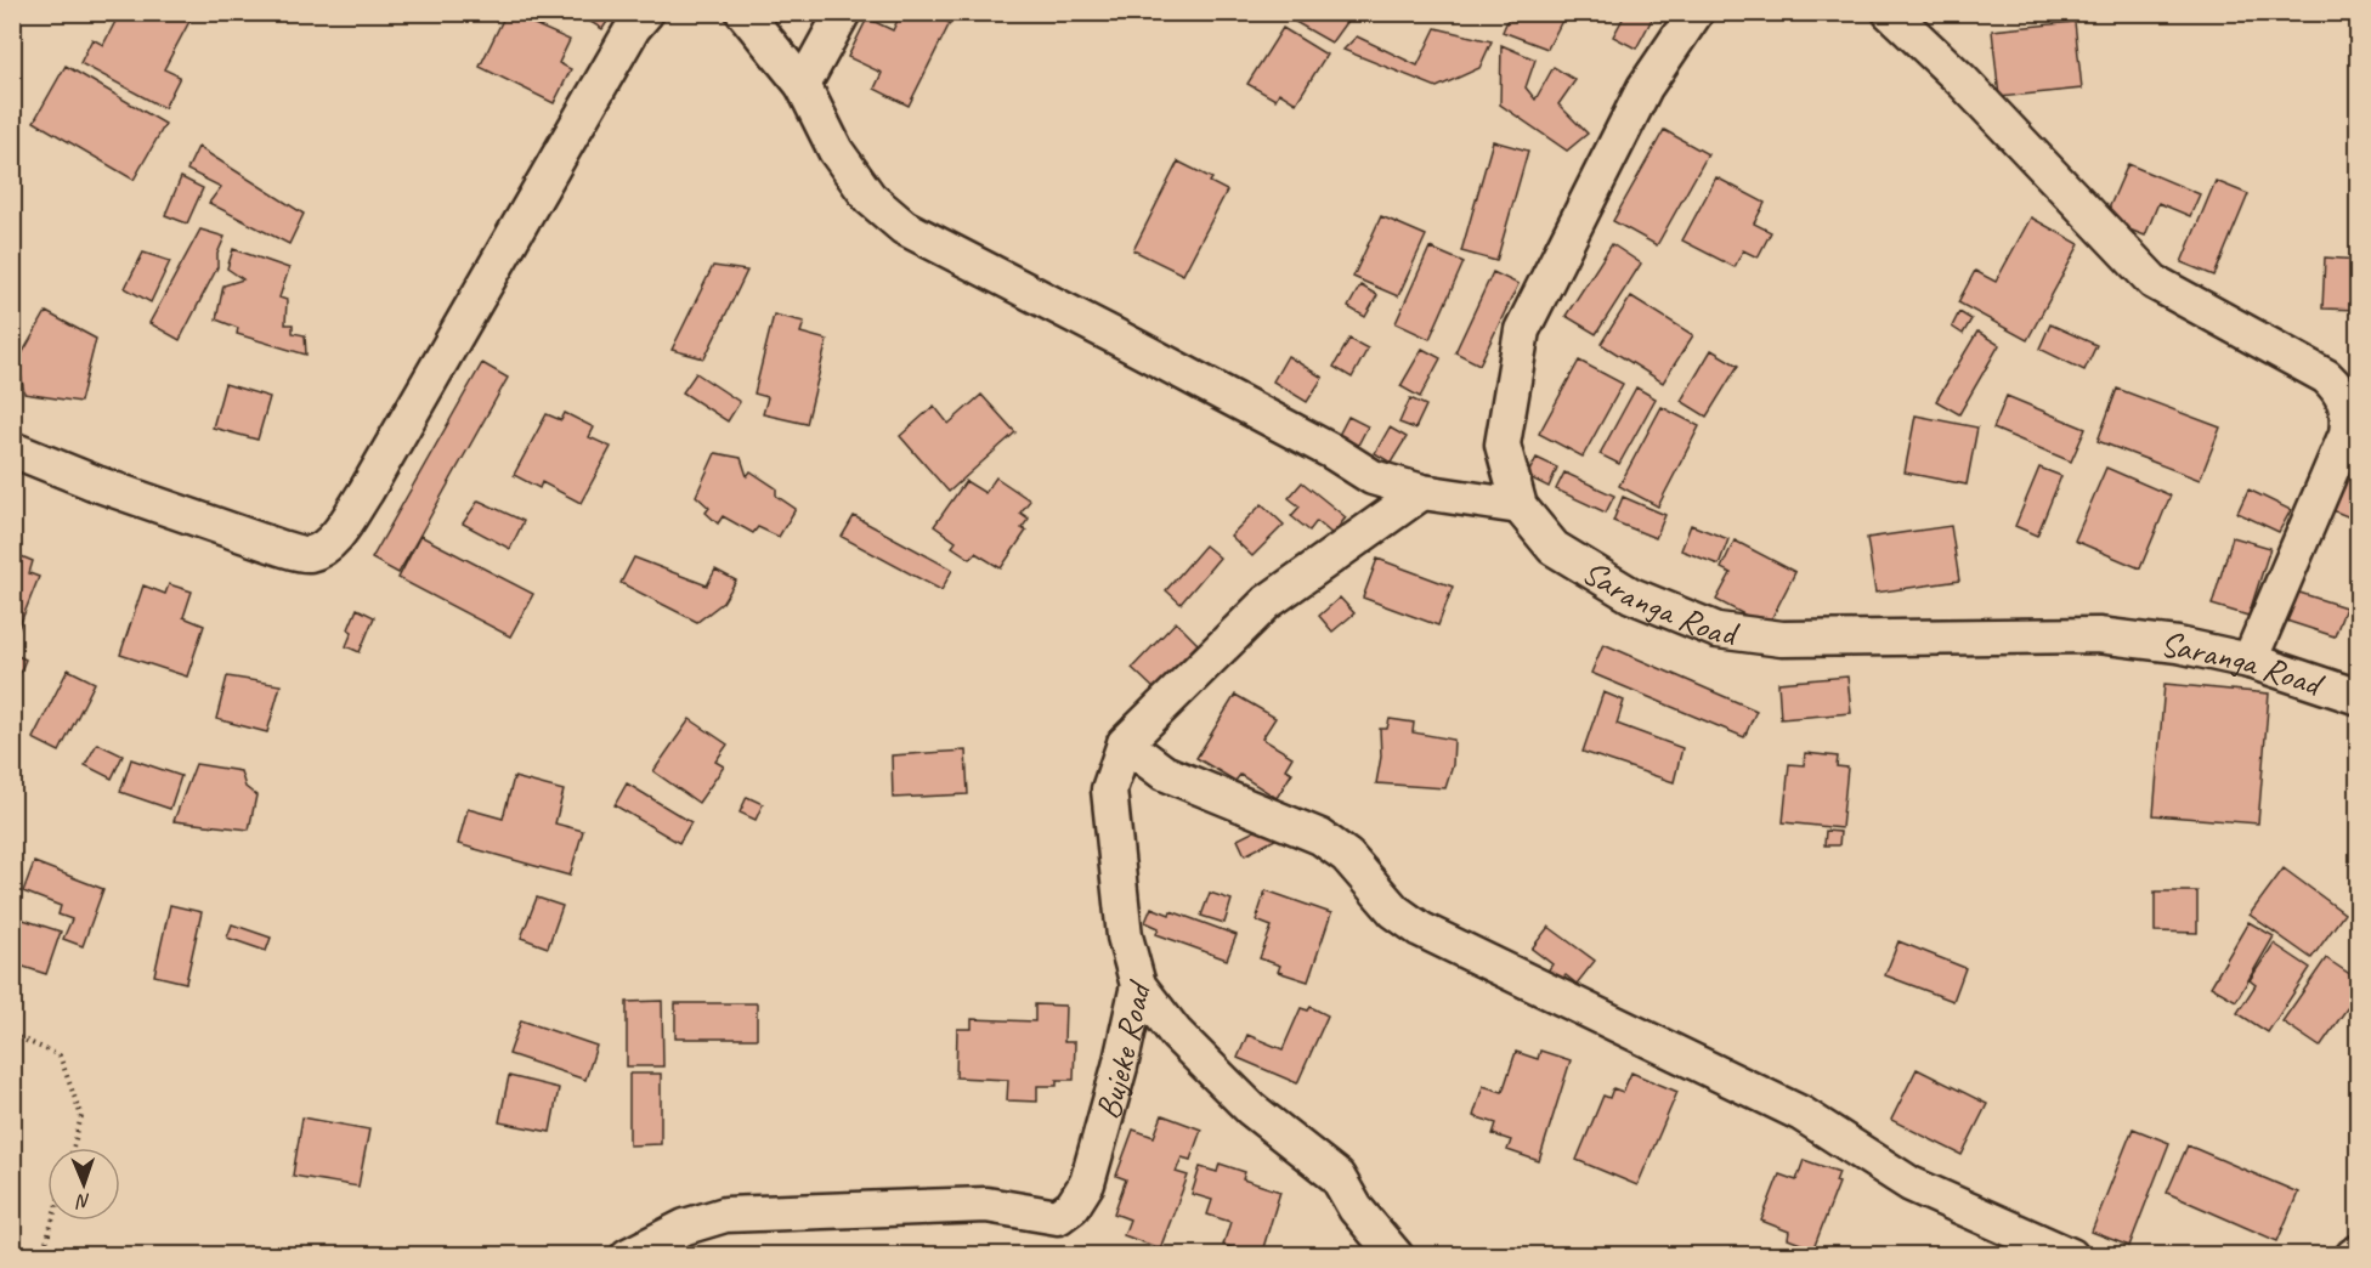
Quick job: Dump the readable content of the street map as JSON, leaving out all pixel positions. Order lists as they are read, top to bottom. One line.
{"streets":{"street":["Saranga Road","Bujeke Road"]},"north":"bottom"}
